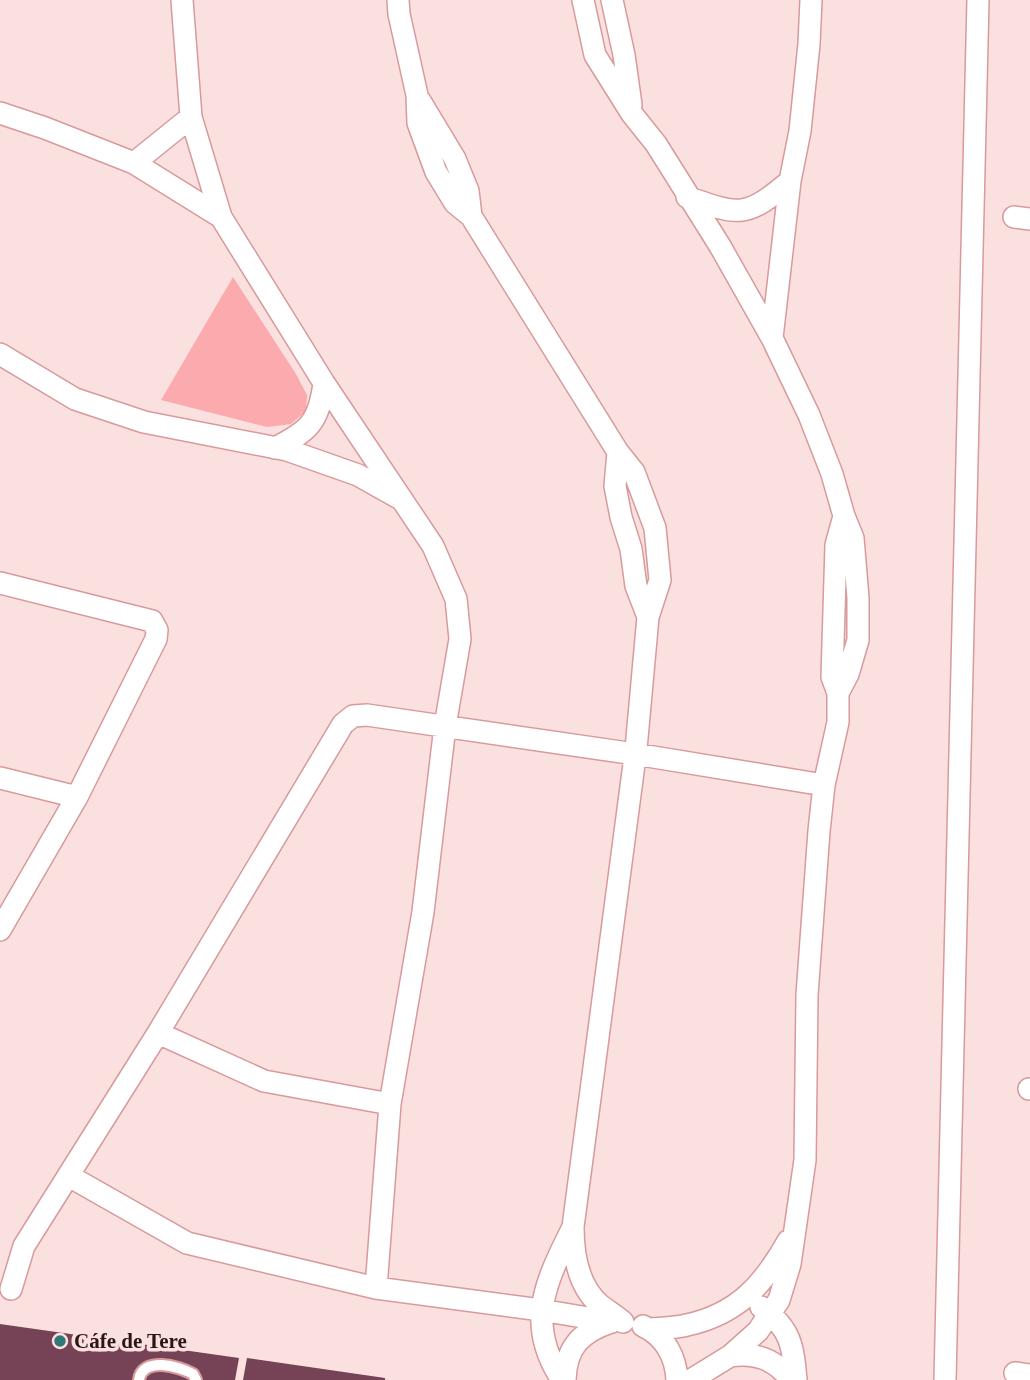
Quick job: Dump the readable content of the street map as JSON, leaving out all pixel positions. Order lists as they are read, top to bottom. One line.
{"places":["Cáfe de Tere"]}
